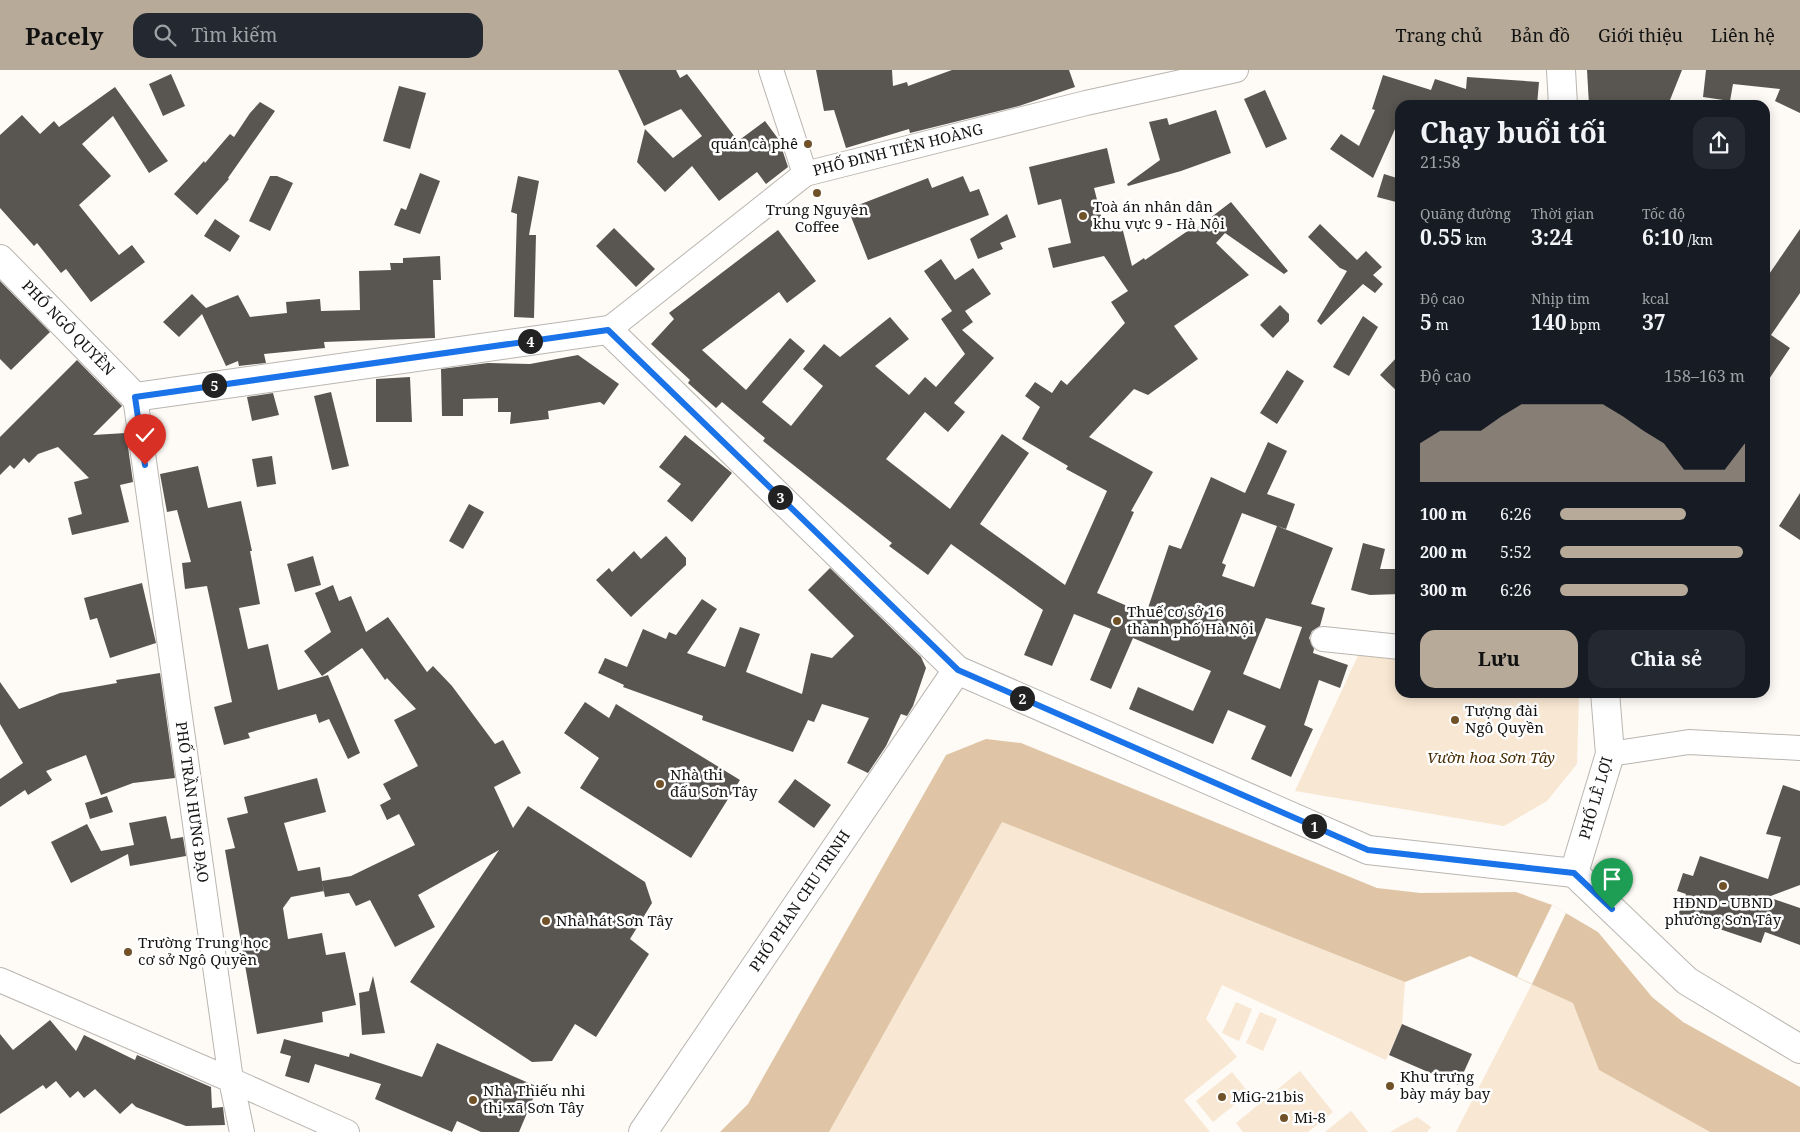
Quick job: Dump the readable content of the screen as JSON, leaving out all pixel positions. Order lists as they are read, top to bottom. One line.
{"streets":{"main road":["PHỐ NGÔ QUYỀN","PHỐ LÊ LỢI","PHỐ PHAN CHU TRINH"],"street":["PHỐ ĐINH TIÊN HOÀNG","PHỐ TRẦN HƯNG ĐẠO"]},"crossings":[["PHỐ NGÔ QUYỀN","PHỐ TRẦN HƯNG ĐẠO"]],"parks":["Vườn hoa Sơn Tây"],"places":["quán cà phê","Trung Nguyên Coffee","Toà án nhân dân khu vực 9 - Hà Nội","Thuế cơ sở 16 thành phố Hà Nội","Tượng đài Ngô Quyền","Nhà thi đấu Sơn Tây","HĐND - UBND phường Sơn Tây","Nhà hát Sơn Tây","Trường Trung học cơ sở Ngô Quyền","Khu trưng bày máy bay","MiG-21bis","Nhà Thiếu nhi thị xã Sơn Tây","Mi-8"],"page":{"header":"Pacely","search":"Tìm kiếm","nav":["Trang chủ","Bản đồ","Giới thiệu","Liên hệ"],"heading":["Chạy buổi tối","21:58"],"stats":[["Quãng đường","0.55 km"],["Thời gian","3:24"],["Tốc độ","6:10 /km"],["Độ cao","5 m"],["Nhịp tim","140 bpm"],["kcal","37"]],"pins":["4","5","3","2","1"],"chart":["Độ cao","158–163 m"],"list":[{"name":"100 m","note":"6:26"},{"name":"200 m","note":"5:52"},{"name":"300 m","note":"6:26"}],"buttons":["Lưu","Chia sẻ"]}}
